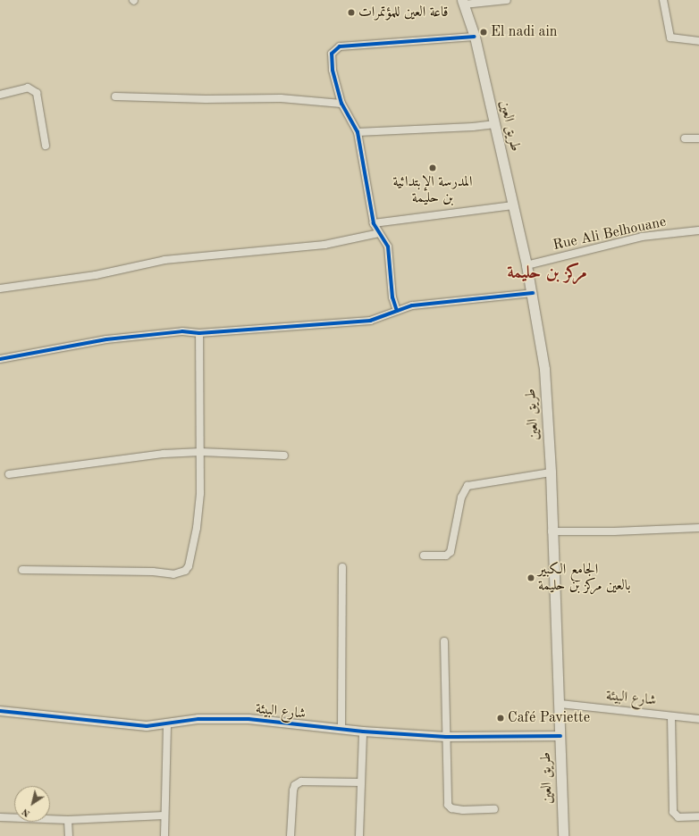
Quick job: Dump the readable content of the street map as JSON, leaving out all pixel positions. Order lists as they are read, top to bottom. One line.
{"streets":{"main road":["طريق العين"],"street":["Rue Ali Belhouane","شارع البيئة"]},"crossings":[["طريق العين","Rue Ali Belhouane"],["طريق العين","شارع البيئة"]],"districts":["مركز بن حليمة"],"places":["قاعة العين للمؤتمرات","El nadi ain","المدرسة الإبتدائية بن حليمة","الجامع الكبير بالعين مركز بن حليمة","Café Paviette"],"north":"bottom left"}
